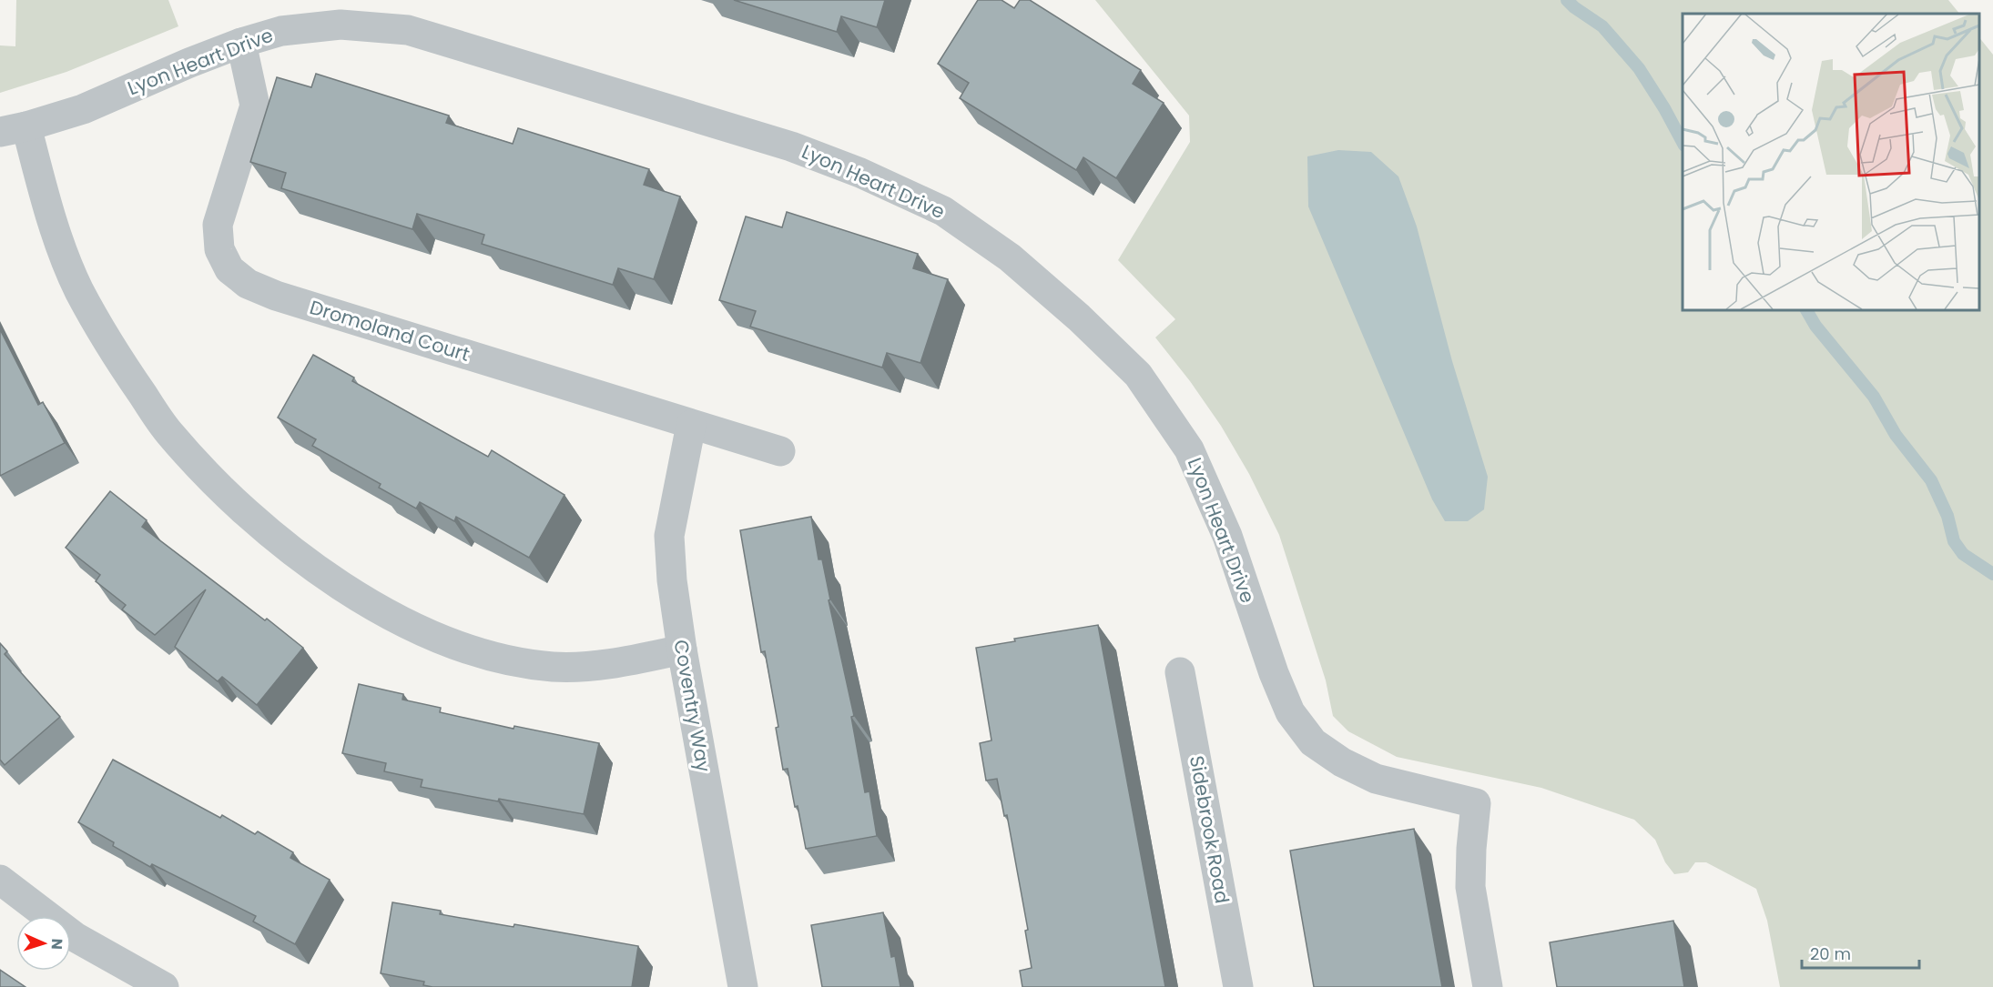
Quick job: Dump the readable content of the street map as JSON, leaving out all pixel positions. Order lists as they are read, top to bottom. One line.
{"streets":{"street":["Lyon Heart Drive","Dromoland Court","Coventry Way","Sidebrook Road"]},"crossings":[["Lyon Heart Drive","Dromoland Court"],["Dromoland Court","Coventry Way"]],"scale_bar":"20 m","north":"right"}
